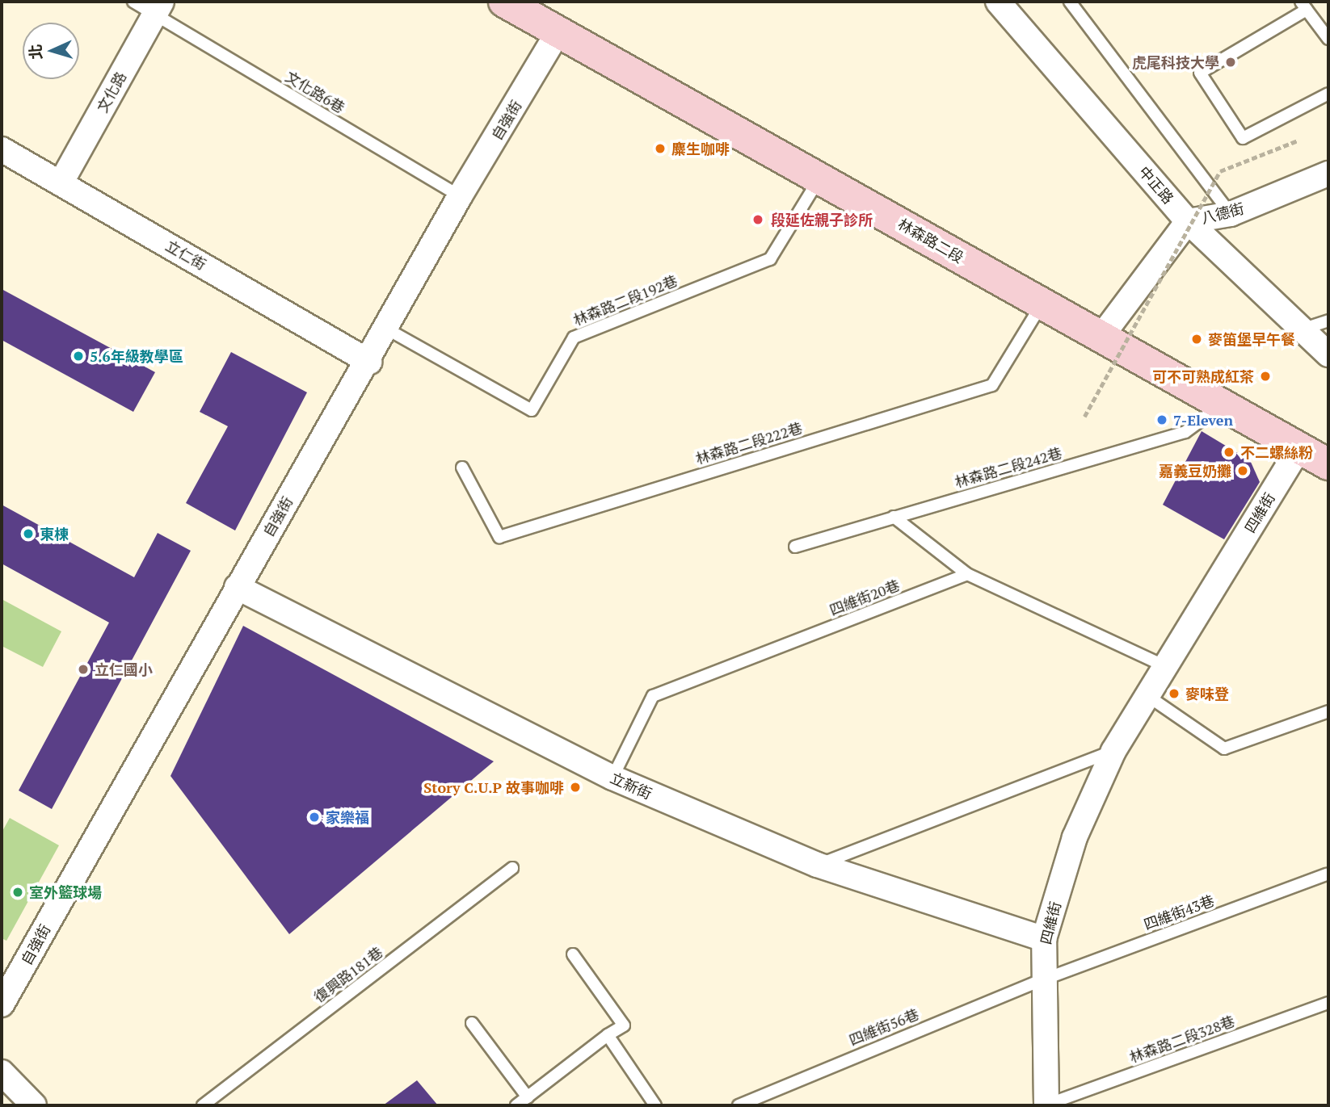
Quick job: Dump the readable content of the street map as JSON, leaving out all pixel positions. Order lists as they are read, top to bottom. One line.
{"streets":{"main road":["林森路二段"],"street":["文化路","自強街","中正路","八德街","立仁街","四維街","立新街"],"lane":["文化路6巷","林森路二段192巷","林森路二段222巷","林森路二段242巷","四維街20巷","四維街43巷","復興路181巷","四維街56巷","林森路二段328巷"]},"crossings":[["文化路","文化路6巷"],["文化路","立仁街"],["文化路6巷","自強街"],["自強街","林森路二段"],["自強街","立仁街"],["自強街","林森路二段192巷"],["自強街","立新街"],["中正路","八德街"],["八德街","林森路二段"],["林森路二段","林森路二段192巷"],["林森路二段","林森路二段222巷"],["林森路二段","林森路二段242巷"],["林森路二段","四維街"],["四維街","立新街"],["四維街","四維街43巷"],["四維街","四維街56巷"],["四維街","林森路二段328巷"],["四維街20巷","立新街"],["四維街43巷","四維街56巷"]],"places":["虎尾科技大學","麋生咖啡","段延佐親子診所","麥笛堡早午餐","5.6年級教學區","可不可熟成紅茶","7-Eleven","不二螺絲粉","嘉義豆奶攤","東棟","立仁國小","麥味登","Story C.U.P 故事咖啡","家樂福","室外籃球場"],"north":"left"}
